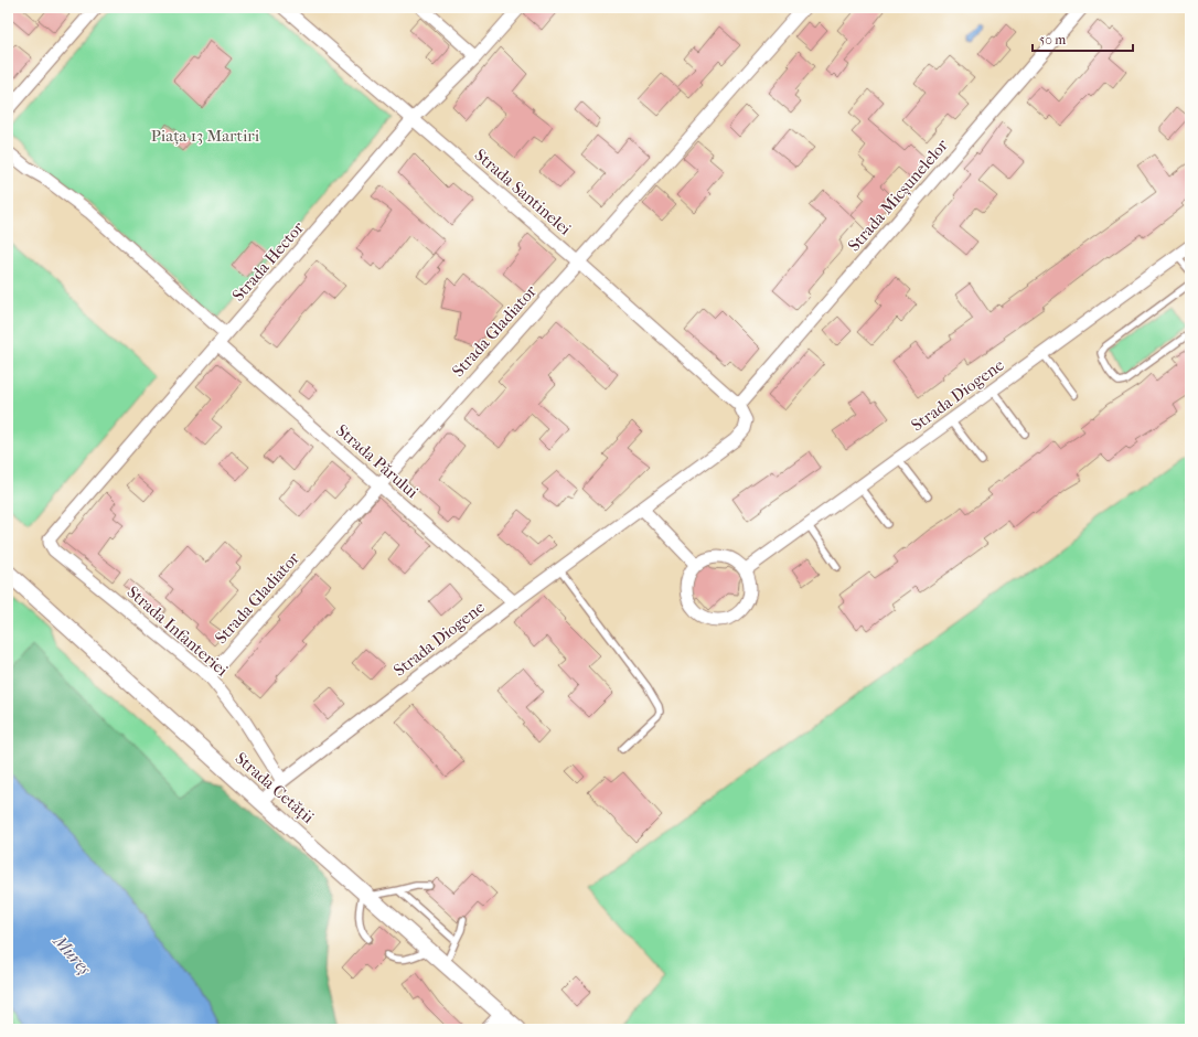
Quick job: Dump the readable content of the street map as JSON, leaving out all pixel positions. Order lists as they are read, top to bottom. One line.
{"streets":{"street":["Strada Santinelei","Strada Micșunelelor","Strada Hector","Strada Gladiator","Strada Diogene","Strada Părului","Strada Infanteriei","Strada Cetății"]},"crossings":[["Strada Santinelei","Strada Micșunelelor"],["Strada Santinelei","Strada Hector"],["Strada Santinelei","Strada Gladiator"],["Strada Santinelei","Strada Diogene"],["Strada Micșunelelor","Strada Diogene"],["Strada Hector","Strada Părului"],["Strada Hector","Strada Infanteriei"],["Strada Gladiator","Strada Părului"],["Strada Gladiator","Strada Infanteriei"],["Strada Diogene","Strada Părului"],["Strada Diogene","Strada Infanteriei"],["Strada Diogene","Strada Cetății"]],"water":["Mureș"],"parks":["Piața 13 Martiri"],"scale_bar":"50 m"}
